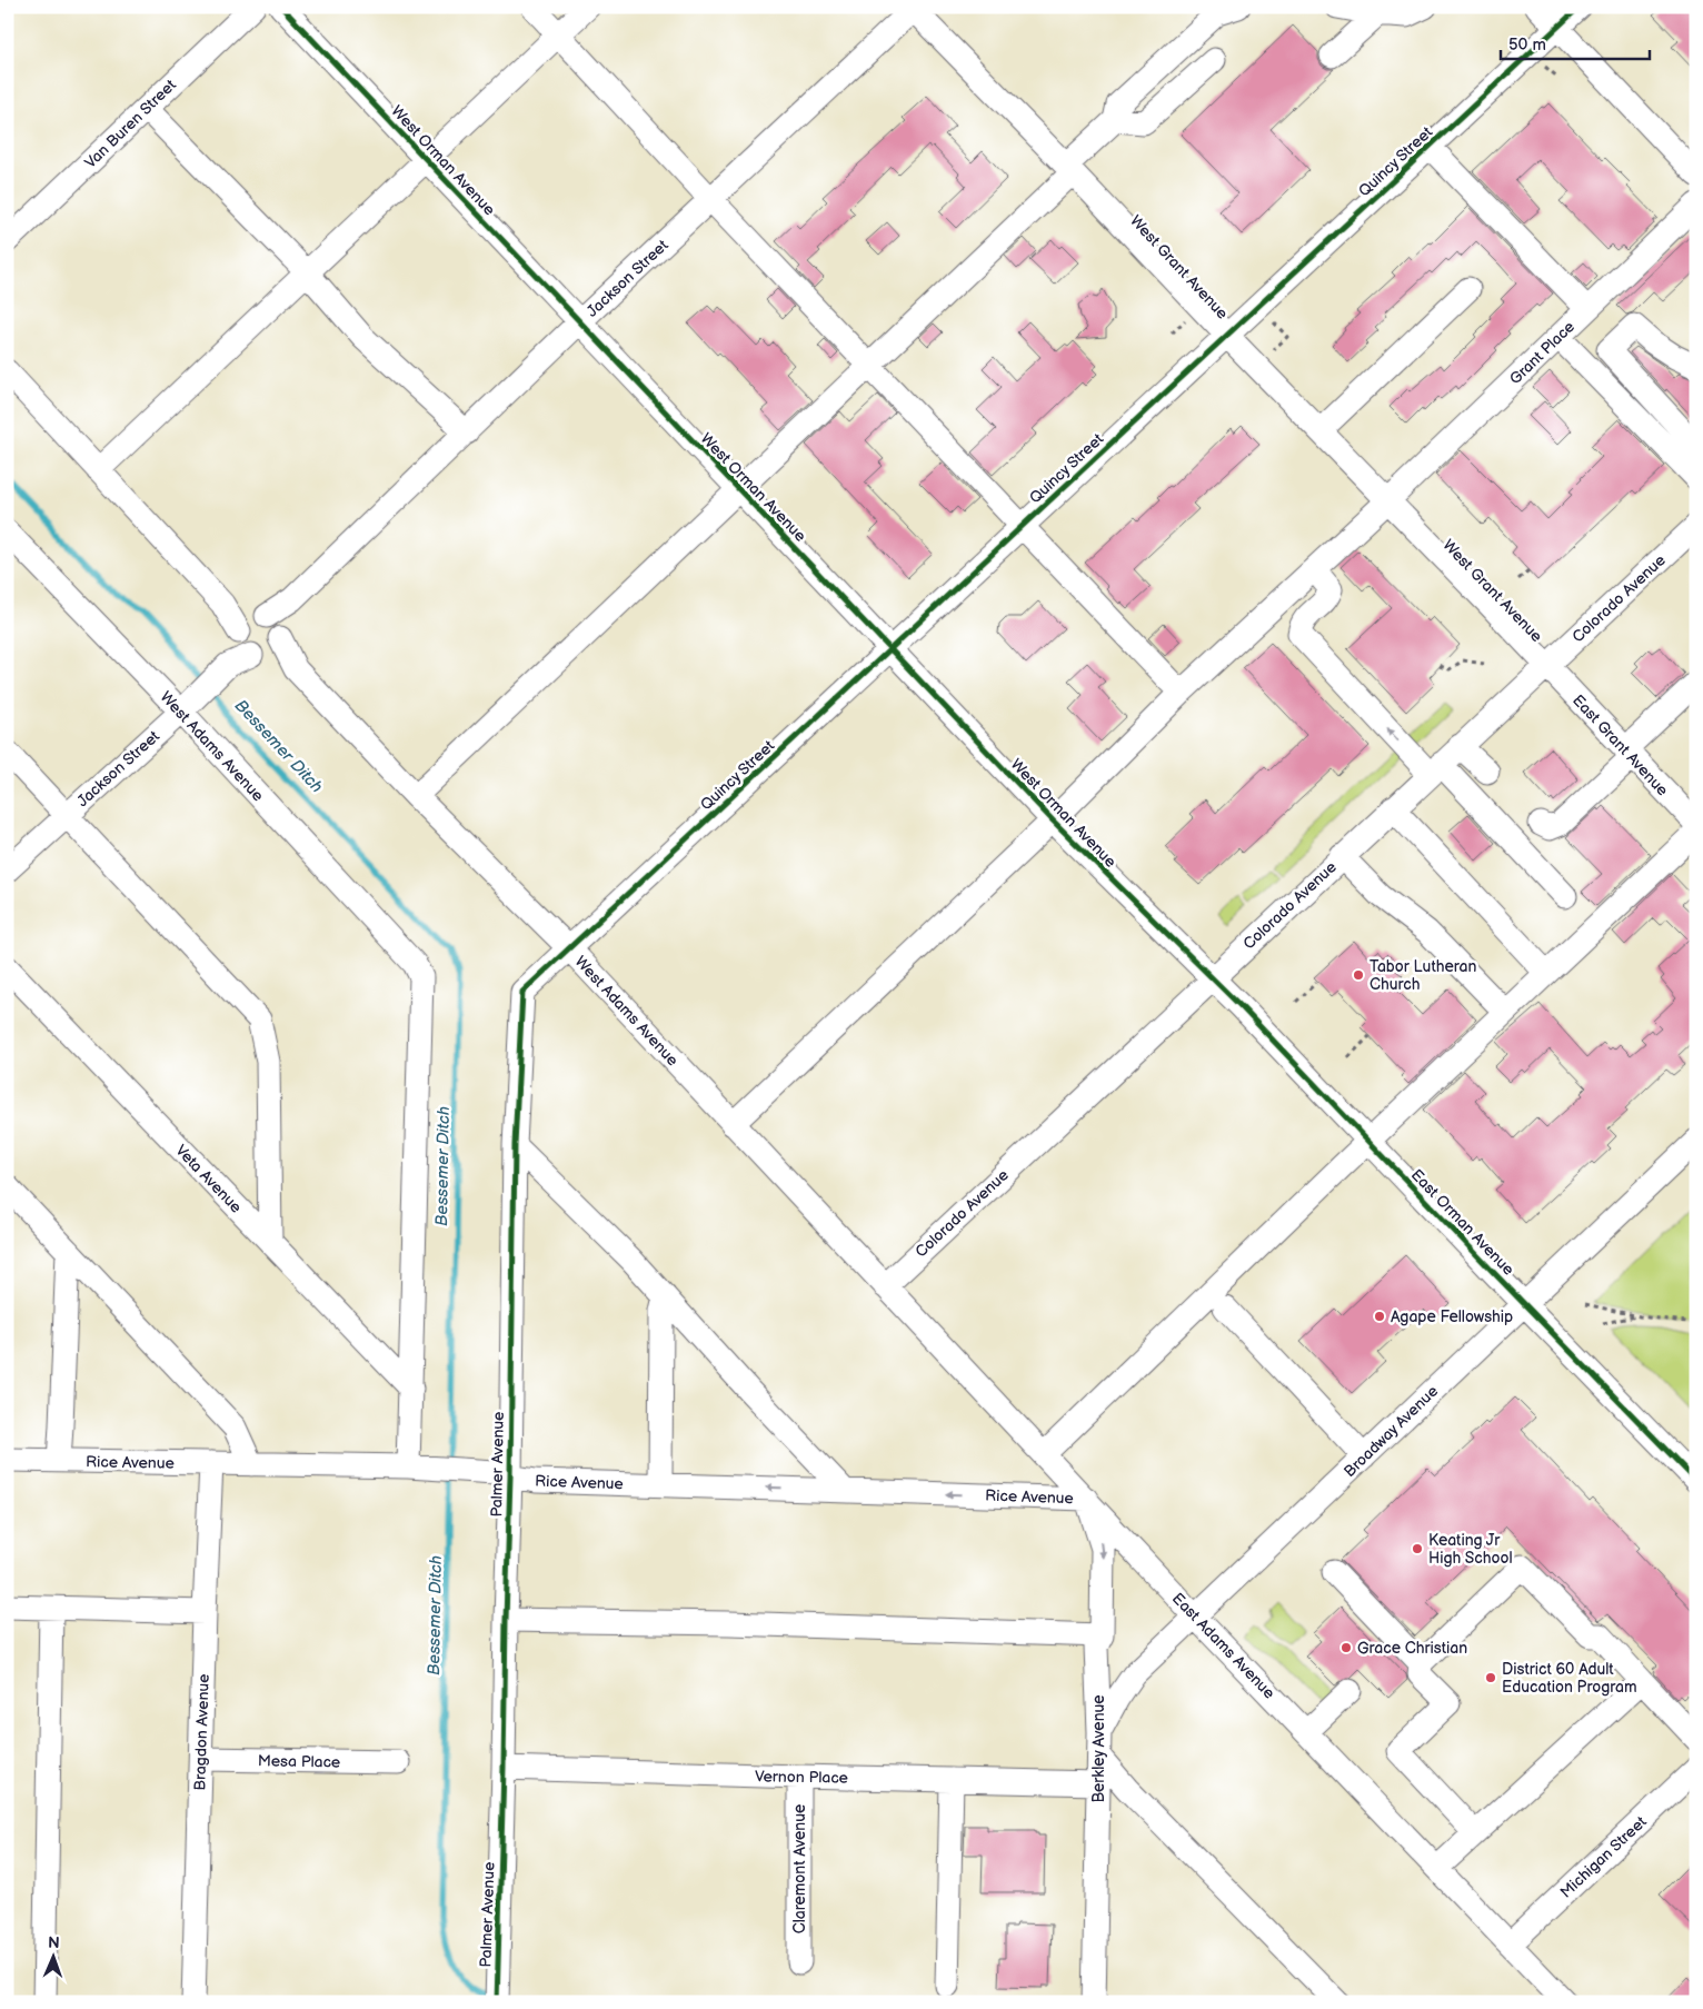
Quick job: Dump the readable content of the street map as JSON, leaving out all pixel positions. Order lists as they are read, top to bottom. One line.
{"streets":{"street":["Van Buren Street","West Orman Avenue","Quincy Street","West Grant Avenue","Jackson Street","Grant Place","Colorado Avenue","East Grant Avenue","West Adams Avenue","Veta Avenue","East Orman Avenue","Broadway Avenue","Rice Avenue","Palmer Avenue","East Adams Avenue","Bragdon Avenue","Berkley Avenue","Mesa Place","Vernon Place","Michigan Street","Claremont Avenue"]},"crossings":[["West Orman Avenue","Quincy Street"],["West Orman Avenue","Jackson Street"],["West Orman Avenue","Grant Place"],["West Orman Avenue","Colorado Avenue"],["West Orman Avenue","East Orman Avenue"],["Quincy Street","West Grant Avenue"],["Quincy Street","West Adams Avenue"],["Quincy Street","Palmer Avenue"],["West Grant Avenue","Jackson Street"],["West Grant Avenue","Grant Place"],["West Grant Avenue","Colorado Avenue"],["West Grant Avenue","East Grant Avenue"],["Jackson Street","West Adams Avenue"],["Grant Place","West Adams Avenue"],["Colorado Avenue","East Grant Avenue"],["Colorado Avenue","West Adams Avenue"],["Colorado Avenue","East Orman Avenue"],["Colorado Avenue","East Adams Avenue"],["West Adams Avenue","Veta Avenue"],["West Adams Avenue","Palmer Avenue"],["West Adams Avenue","East Adams Avenue"],["East Orman Avenue","Broadway Avenue"],["Broadway Avenue","East Adams Avenue"],["Broadway Avenue","Berkley Avenue"],["Rice Avenue","Palmer Avenue"],["Rice Avenue","East Adams Avenue"],["Rice Avenue","Bragdon Avenue"],["Rice Avenue","Berkley Avenue"],["Palmer Avenue","Vernon Place"],["East Adams Avenue","Berkley Avenue"],["East Adams Avenue","Michigan Street"],["Bragdon Avenue","Mesa Place"],["Berkley Avenue","Vernon Place"],["Vernon Place","Claremont Avenue"]],"water":["Bessemer Ditch"],"places":["Tabor Lutheran Church","Agape Fellowship","Keating Jr High School","Grace Christian","District 60 Adult Education Program"],"scale_bar":"50 m","north":"top"}
